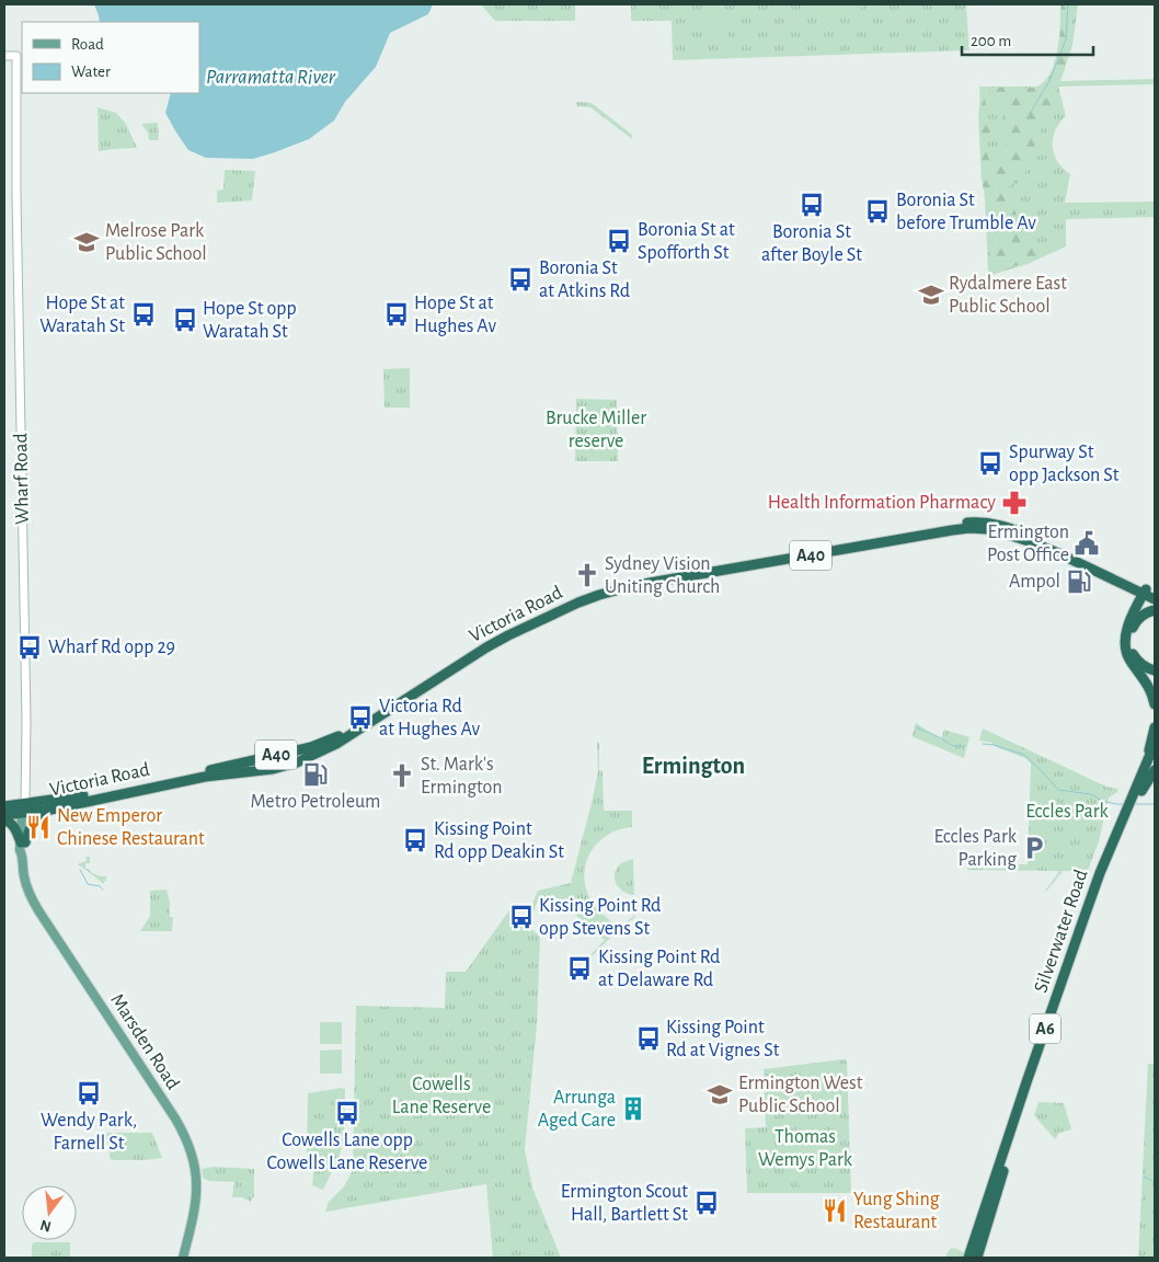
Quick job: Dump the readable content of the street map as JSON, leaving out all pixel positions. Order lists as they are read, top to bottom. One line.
{"streets":{"highway":["A40","Victoria Road","Silverwater Road","A6"],"main road":["Wharf Road","Marsden Road"]},"crossings":[["Wharf Road","Victoria Road"],["Wharf Road","Marsden Road"],["Victoria Road","Marsden Road"]],"districts":["Ermington"],"water":["Parramatta River"],"parks":["Brucke Miller reserve","Eccles Park","Cowells Lane Reserve","Thomas Wemys Park"],"places":{"bus stop":["Boronia St after Boyle St","Boronia St before Trumble Av","Boronia St at Spofforth St","Boronia St at Atkins Rd","Hope St at Waratah St","Hope St at Hughes Av","Hope St opp Waratah St","Spurway St opp Jackson St","Wharf Rd opp 29","Victoria Rd at Hughes Av","Kissing Point Rd opp Deakin St","Kissing Point Rd opp Stevens St","Kissing Point Rd at Delaware Rd","Kissing Point Rd at Vignes St","Wendy Park, Farnell St","Cowells Lane opp Cowells Lane Reserve","Ermington Scout Hall, Bartlett St"],"school or university":["Melrose Park Public School","Rydalmere East Public School","Ermington West Public School"],"pharmacy":["Health Information Pharmacy"],"public building":["Ermington Post Office"],"church":["Sydney Vision Uniting Church","St. Mark's Ermington"],"fuel station":["Ampol","Metro Petroleum"],"restaurant":["New Emperor Chinese Restaurant","Yung Shing Restaurant"],"parking":["Eccles Park Parking"],"building":["Arrunga Aged Care"]},"legend":["Road","Water"],"scale_bar":"200 m","north":"bottom"}
